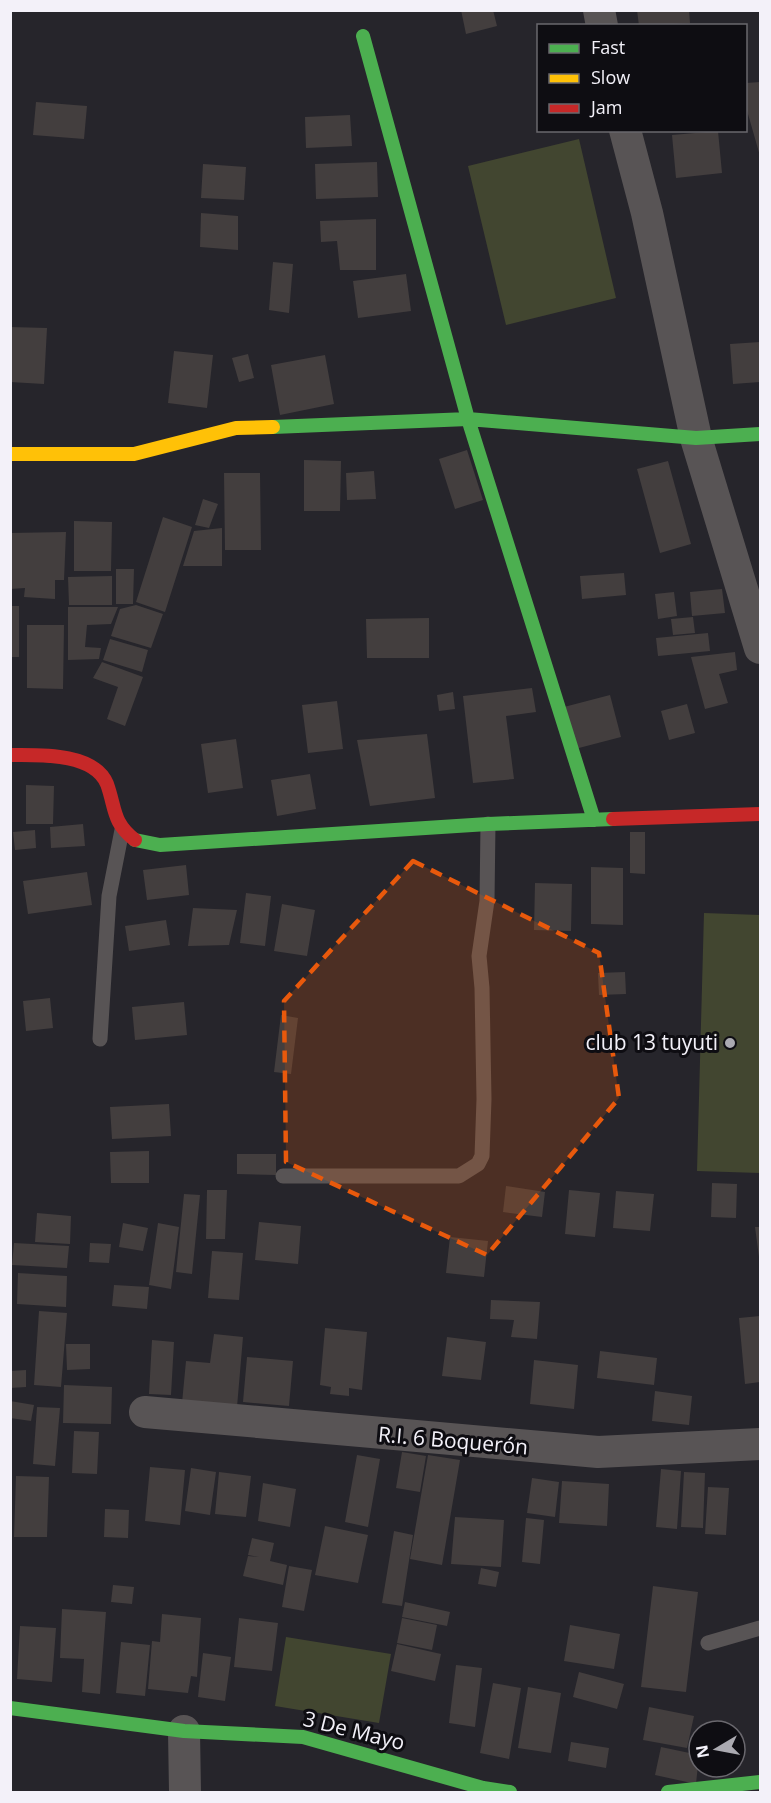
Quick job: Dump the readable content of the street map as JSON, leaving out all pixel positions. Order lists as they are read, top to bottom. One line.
{"streets":{"street":["R.I. 6 Boquerón","3 De Mayo"]},"places":["club 13 tuyuti"],"legend":["Fast","Slow","Jam"],"north":"left"}
